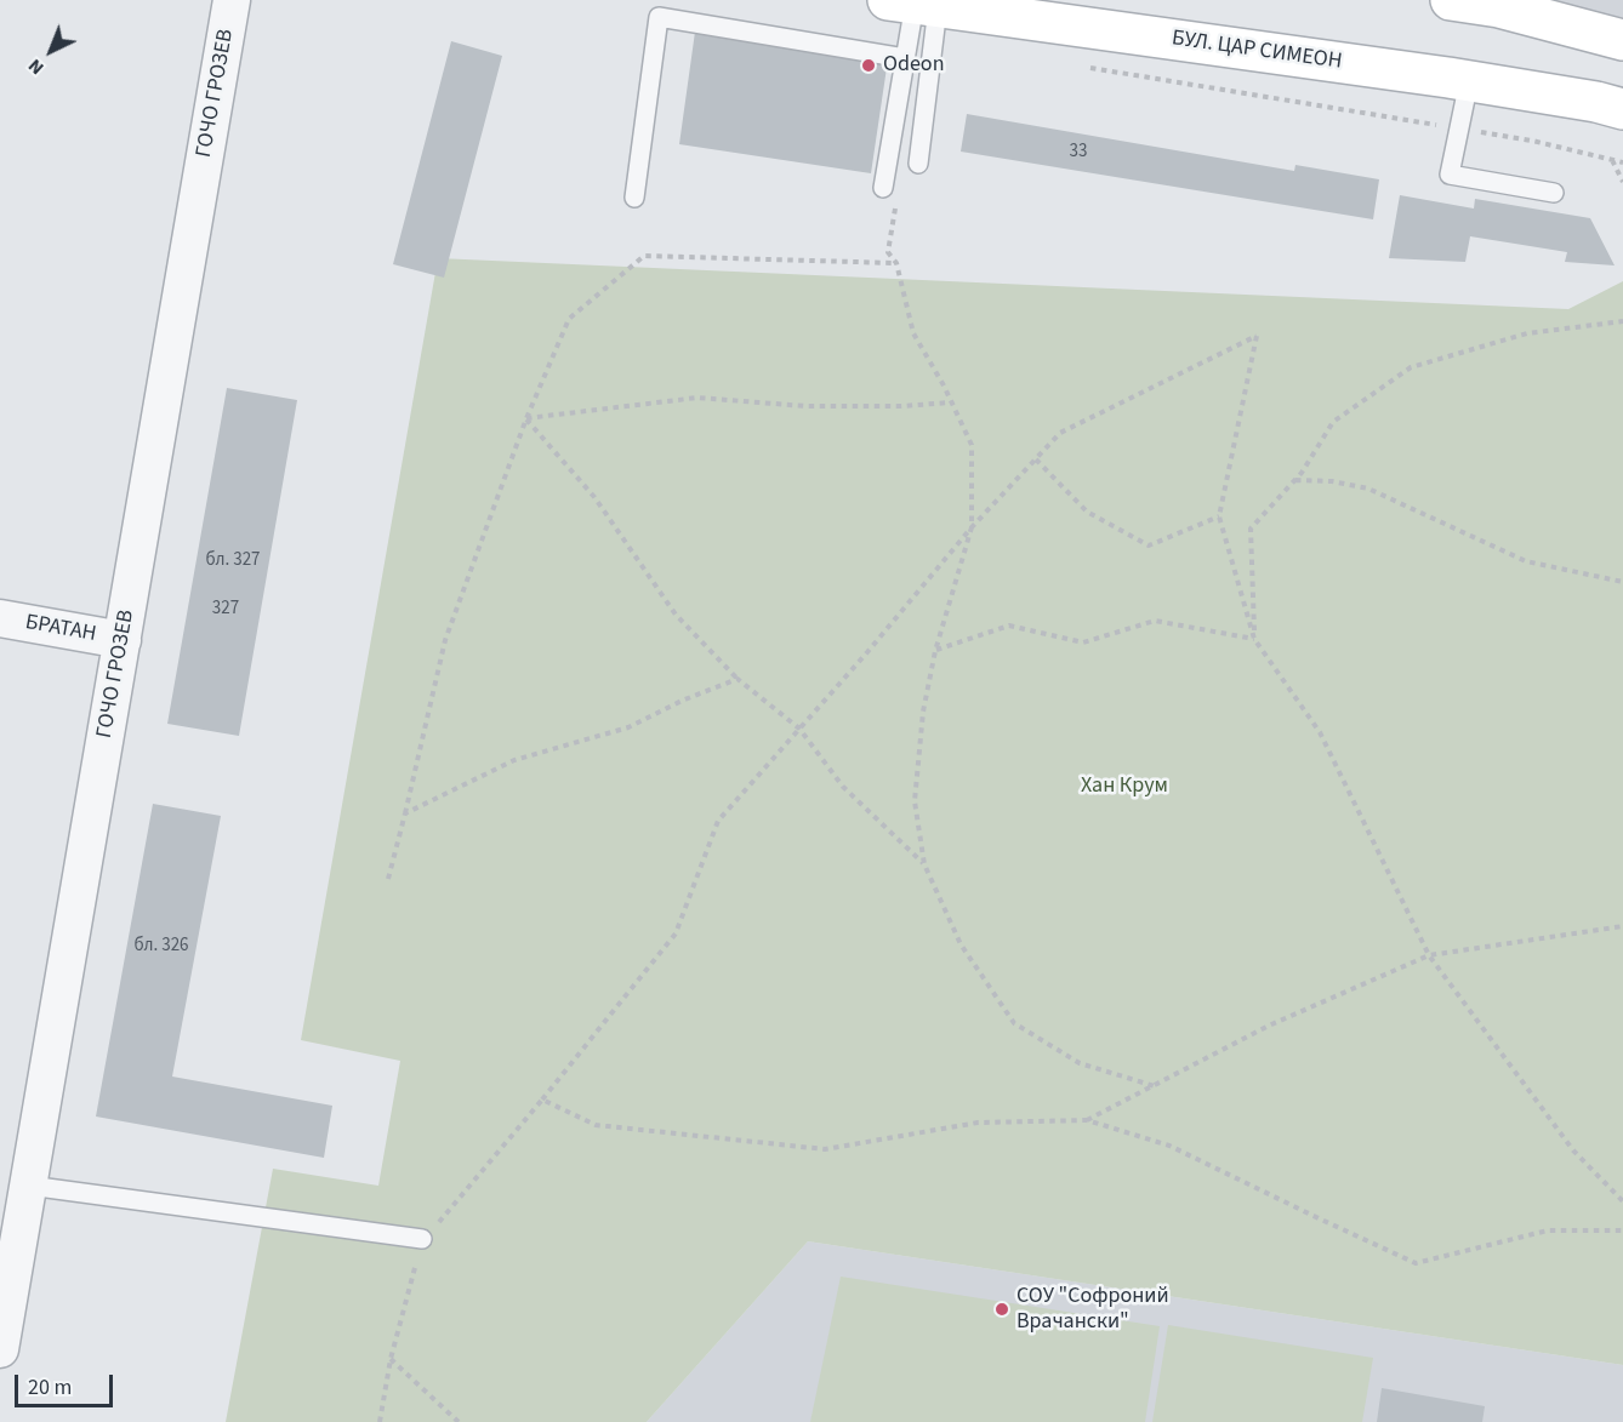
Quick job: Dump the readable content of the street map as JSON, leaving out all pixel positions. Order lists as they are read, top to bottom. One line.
{"streets":{"main road":["БУЛ. ЦАР СИМЕОН"],"street":["ГОЧО ГРОЗЕВ","БРАТАН"]},"crossings":[["ГОЧО ГРОЗЕВ","БРАТАН"]],"parks":["Хан Крум"],"places":["Odeon","СОУ \"Софроний Врачански\""],"house_numbers":["33","бл. 327","327","бл. 326"],"scale_bar":"20 m","north":"bottom left"}
